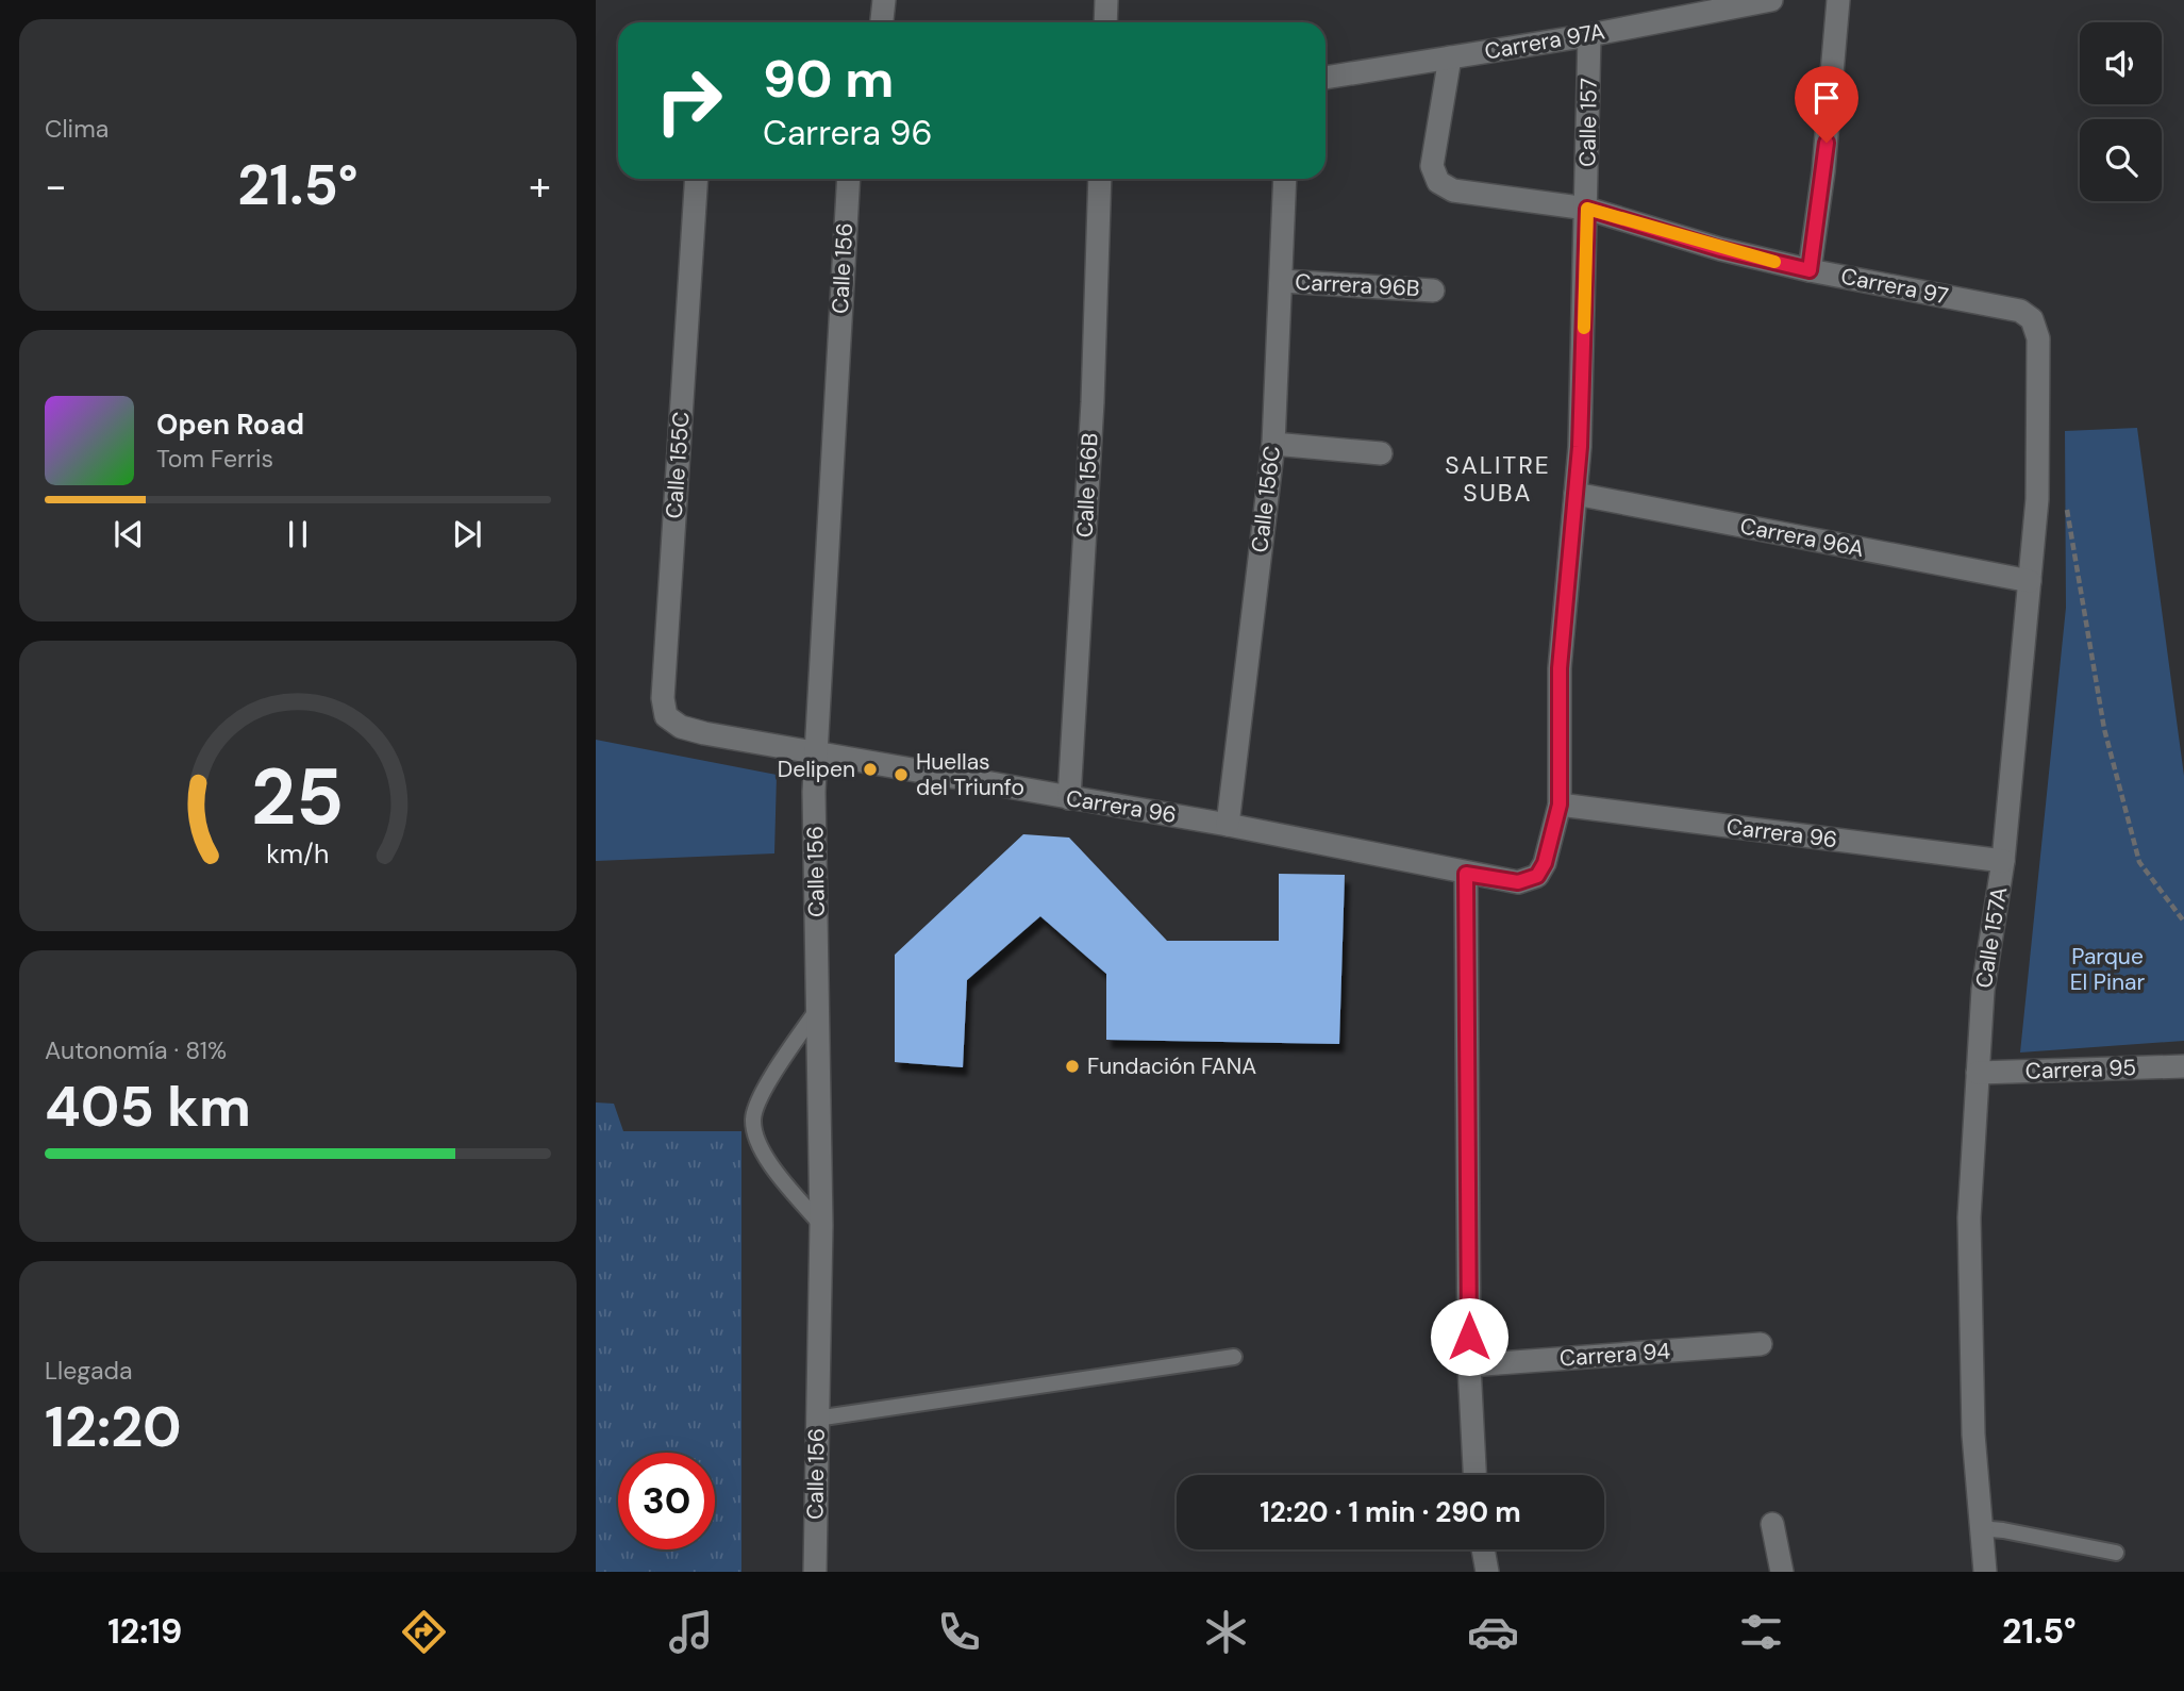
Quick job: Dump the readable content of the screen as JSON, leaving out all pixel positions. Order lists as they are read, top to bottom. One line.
{"streets":{"street":["Carrera 97A","Calle 157","Calle 156","Carrera 96B","Carrera 97","Calle 155C","Calle 156B","Calle 156C","Carrera 96A","Carrera 96","Calle 157A","Carrera 95","Carrera 94"]},"crossings":[["Carrera 97A","Calle 157"],["Carrera 97A","Carrera 97"],["Calle 157","Carrera 97"],["Calle 157","Carrera 96A"],["Calle 157","Carrera 96"],["Calle 156","Carrera 96"],["Carrera 96B","Calle 156C"],["Carrera 97","Calle 157A"],["Calle 155C","Carrera 96"],["Calle 156B","Carrera 96"],["Calle 156C","Carrera 96"],["Carrera 96A","Calle 157A"],["Carrera 96","Calle 157A"],["Calle 157A","Carrera 95"]],"districts":["SALITRE SUBA"],"parks":["Parque El Pinar"],"places":["Delipen","Huellas del Triunfo","Fundación FANA"],"page":{"tile":["Clima",["Autonomía · 81%","405 km"],["Llegada","12:20"]],"turn":["90 m","Carrera 96"],"heat":["−","21.5°","+"],"song":["Open Road","Tom Ferris"],"limit":"30","trip":"12:20 · 1 min · 290 m","tabs":["12:19","21.5°"],"gauge":["25","km/h"]}}
